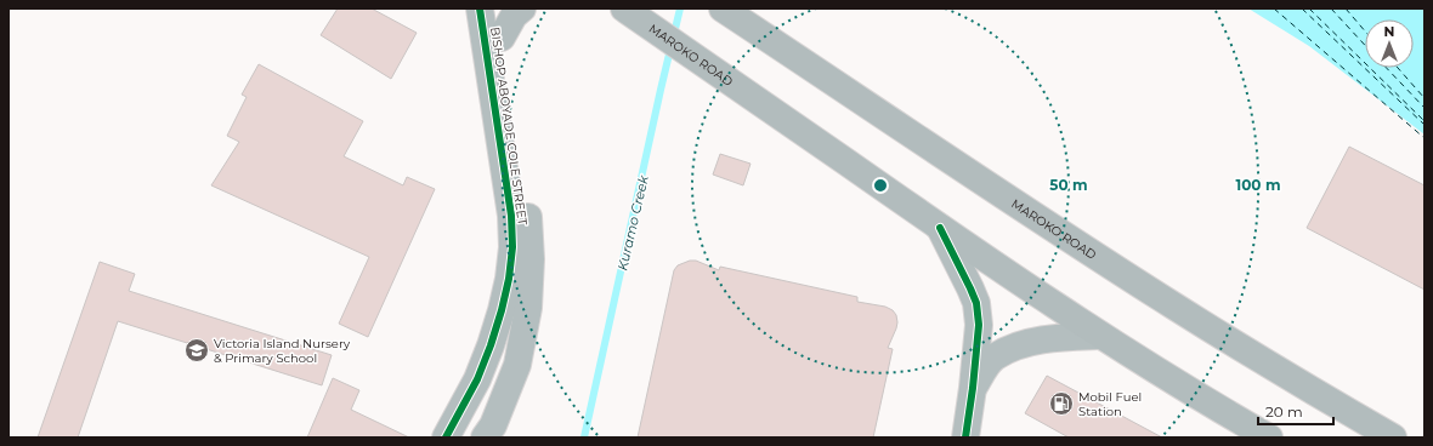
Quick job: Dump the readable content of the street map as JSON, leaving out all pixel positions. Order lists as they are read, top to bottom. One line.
{"streets":{"highway":["MAROKO ROAD"],"street":["BISHOP ABOYADE COLE STREET"]},"water":["Kuramo Creek"],"places":{"school or university":["Victoria Island Nursery & Primary School"],"fuel station":["Mobil Fuel Station"]},"scale_bar":"20 m","north":"top","rings":["50 m","100 m"]}
